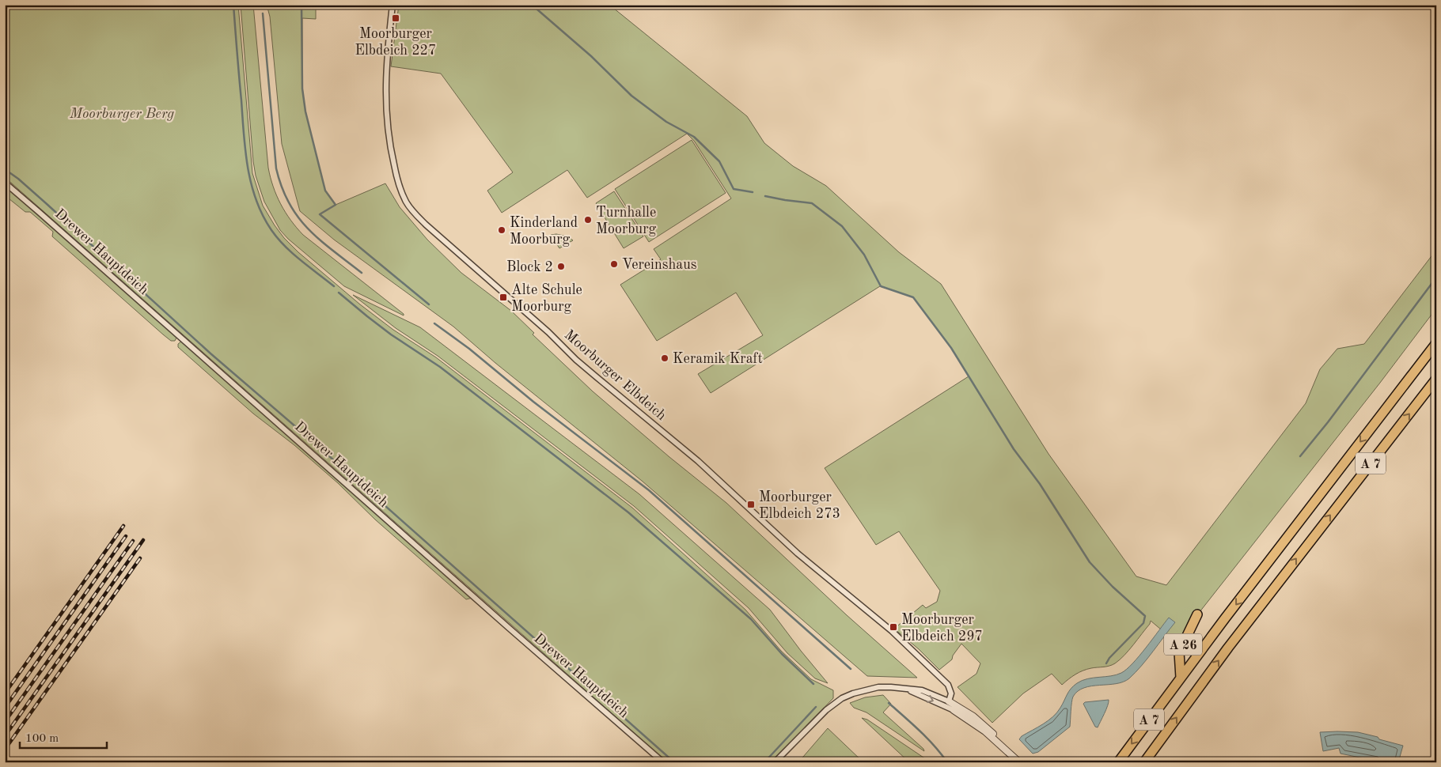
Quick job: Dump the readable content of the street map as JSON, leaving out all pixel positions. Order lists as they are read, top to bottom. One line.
{"streets":{"highway":["A 7","A 26"],"street":["Drewer Hauptdeich","Moorburger Elbdeich"]},"crossings":[["A 7","A 26"]],"parks":["Moorburger Berg"],"places":{"transit":["Moorburger Elbdeich 227","Alte Schule Moorburg","Moorburger Elbdeich 273","Moorburger Elbdeich 297"],"other":["Turnhalle Moorburg","Kinderland Moorburg","Vereinshaus","Block 2","Keramik Kraft"]},"scale_bar":"100 m"}
